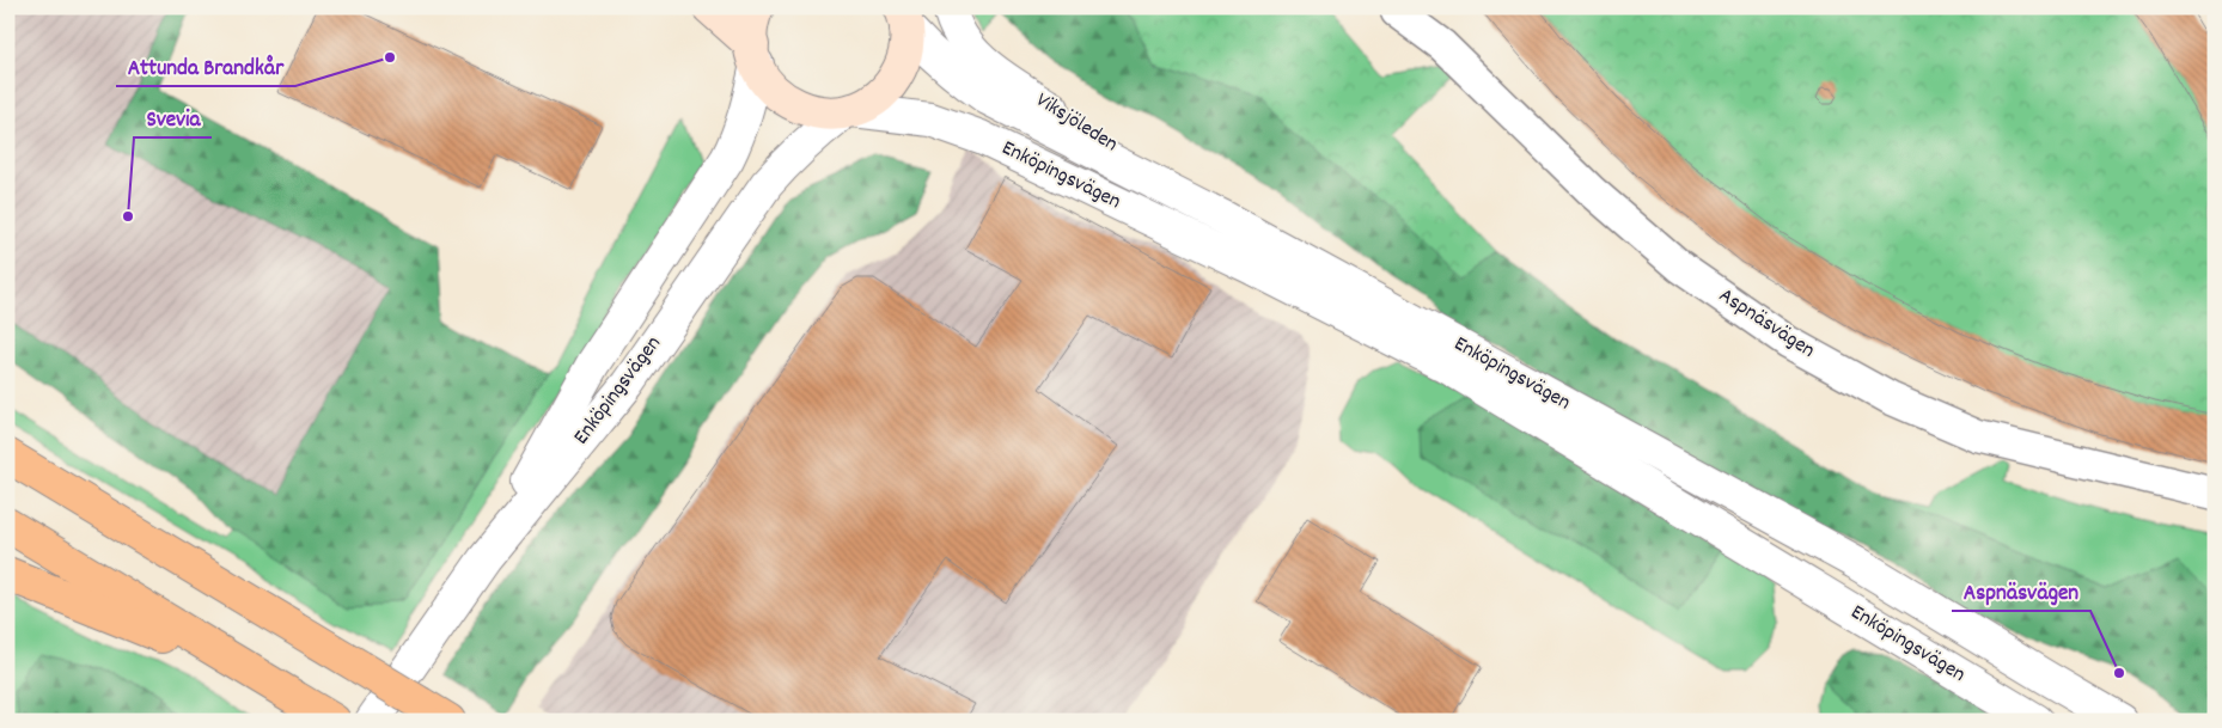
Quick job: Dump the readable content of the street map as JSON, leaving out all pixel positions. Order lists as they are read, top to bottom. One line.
{"streets":{"street":["Viksjöleden","Enköpingsvägen","Aspnäsvägen"]},"crossings":[["Viksjöleden","Enköpingsvägen"]],"places":["Attunda Brandkår","Svevia","Aspnäsvägen"]}
